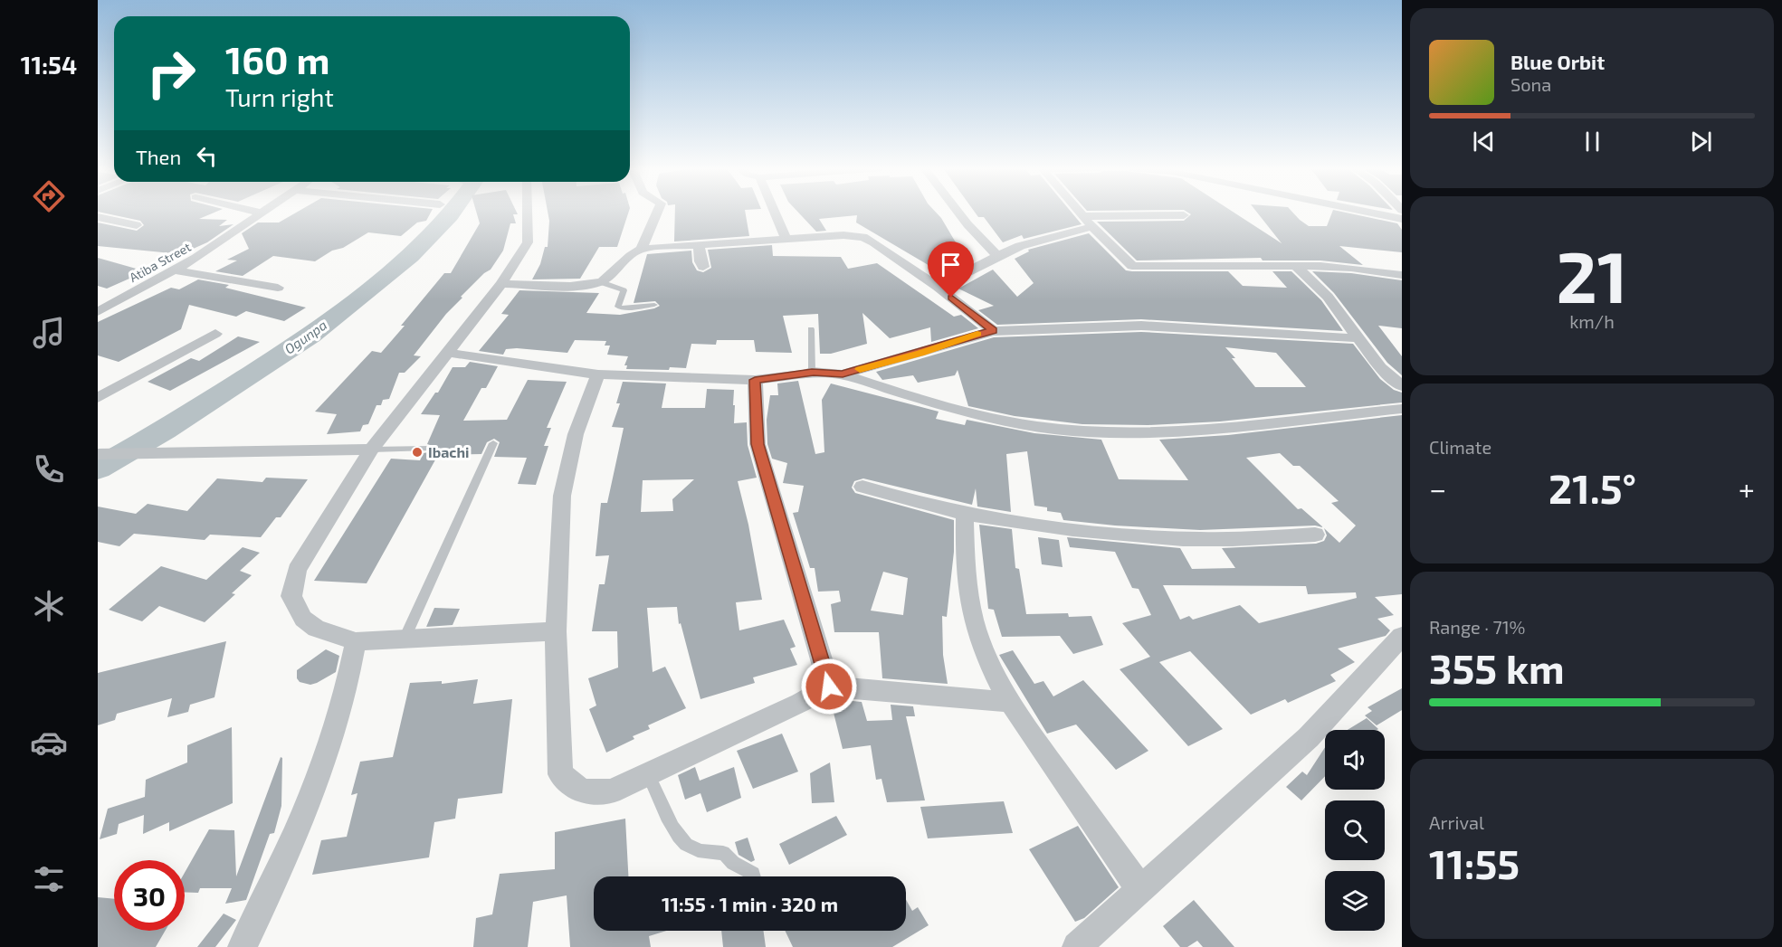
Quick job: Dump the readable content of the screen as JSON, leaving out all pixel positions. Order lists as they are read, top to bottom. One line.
{"streets":{"street":["Atiba Street"]},"water":["Ogunpa"],"places":["Ibachi"],"page":{"tabs":"11:54","turn":["160 m","Turn right"],"song":["Blue Orbit","Sona"],"then":"Then","tile":[["21","km/h"],"Climate",["Range · 71%","355 km"],["Arrival","11:55"]],"heat":["−","21.5°","+"],"limit":"30","trip":"11:55 · 1 min · 320 m"}}
